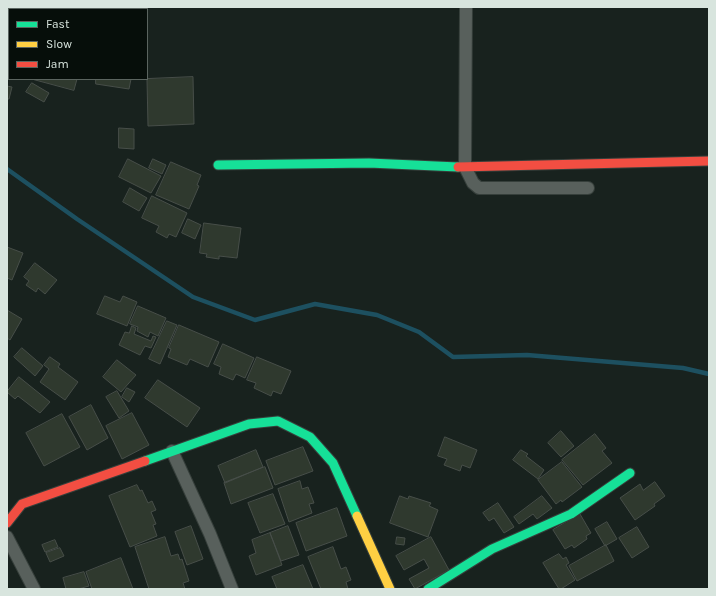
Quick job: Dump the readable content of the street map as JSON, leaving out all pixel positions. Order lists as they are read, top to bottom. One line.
{"legend":["Fast","Slow","Jam"]}
